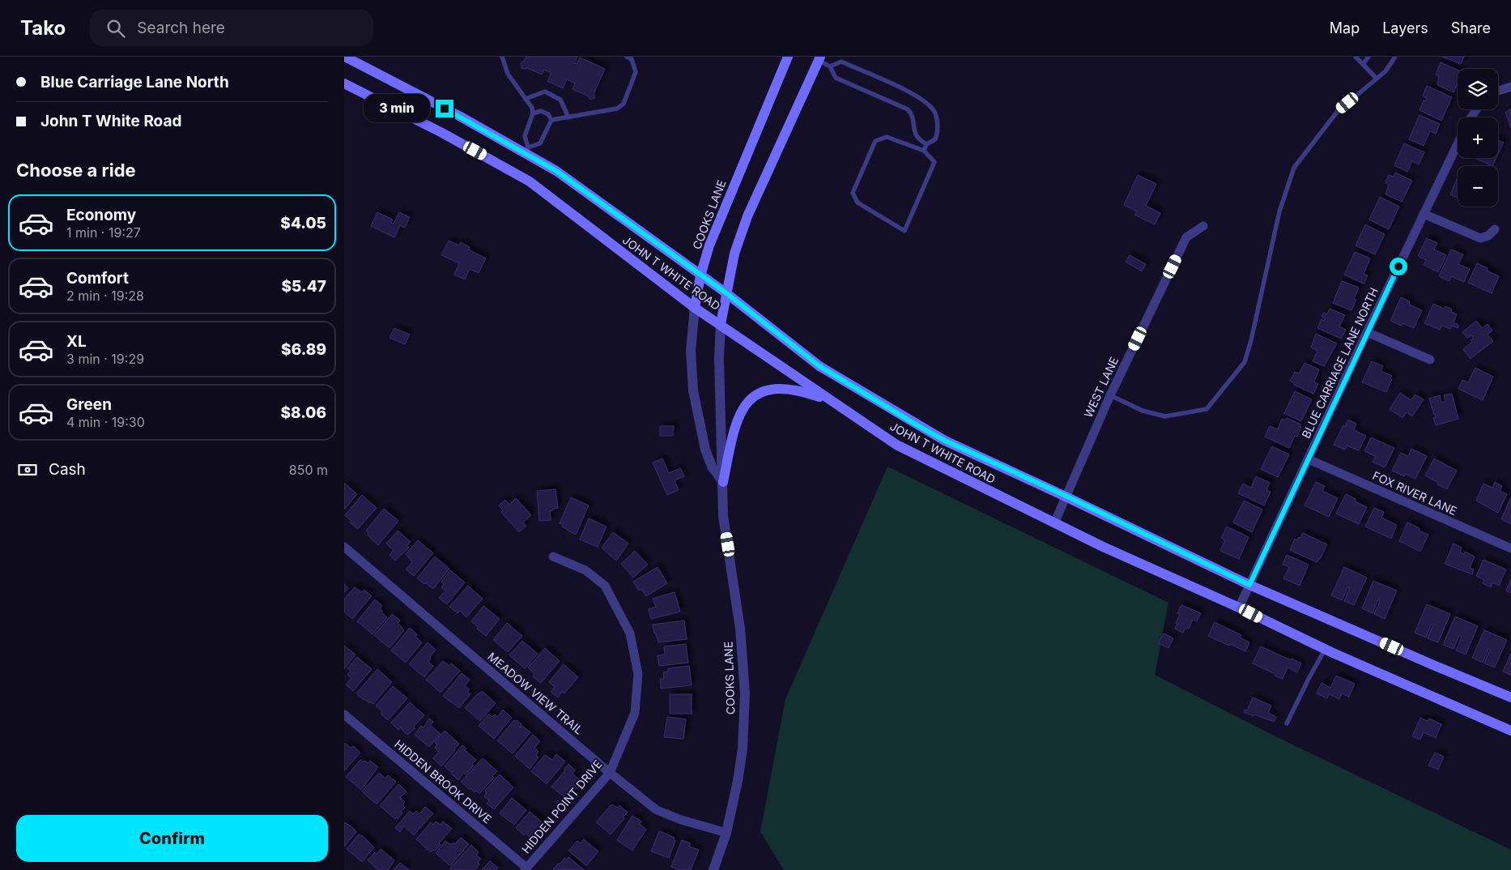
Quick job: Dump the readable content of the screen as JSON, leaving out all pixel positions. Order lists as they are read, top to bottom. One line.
{"streets":{"main road":["COOKS LANE","JOHN T WHITE ROAD"],"street":["BLUE CARRIAGE LANE NORTH","WEST LANE","FOX RIVER LANE","MEADOW VIEW TRAIL","HIDDEN BROOK DRIVE","HIDDEN POINT DRIVE"]},"crossings":[["COOKS LANE","JOHN T WHITE ROAD"],["COOKS LANE","MEADOW VIEW TRAIL"],["JOHN T WHITE ROAD","BLUE CARRIAGE LANE NORTH"],["JOHN T WHITE ROAD","WEST LANE"],["BLUE CARRIAGE LANE NORTH","FOX RIVER LANE"],["MEADOW VIEW TRAIL","HIDDEN POINT DRIVE"],["HIDDEN BROOK DRIVE","HIDDEN POINT DRIVE"]],"page":{"header":"Tako","search":"Search here","nav":["Map","Layers","Share"],"banner":["Blue Carriage Lane North","John T White Road"],"map_buttons":["+","−"],"bubble":"3 min","heading":"Choose a ride","list":[{"name":"Economy","note":"1 min · 19:27","value":"$4.05"},{"name":"Comfort","note":"2 min · 19:28","value":"$5.47"},{"name":"XL","note":"3 min · 19:29","value":"$6.89"},{"name":"Green","note":"4 min · 19:30","value":"$8.06"}],"pay":["Cash","850 m"],"buttons":"Confirm"}}
